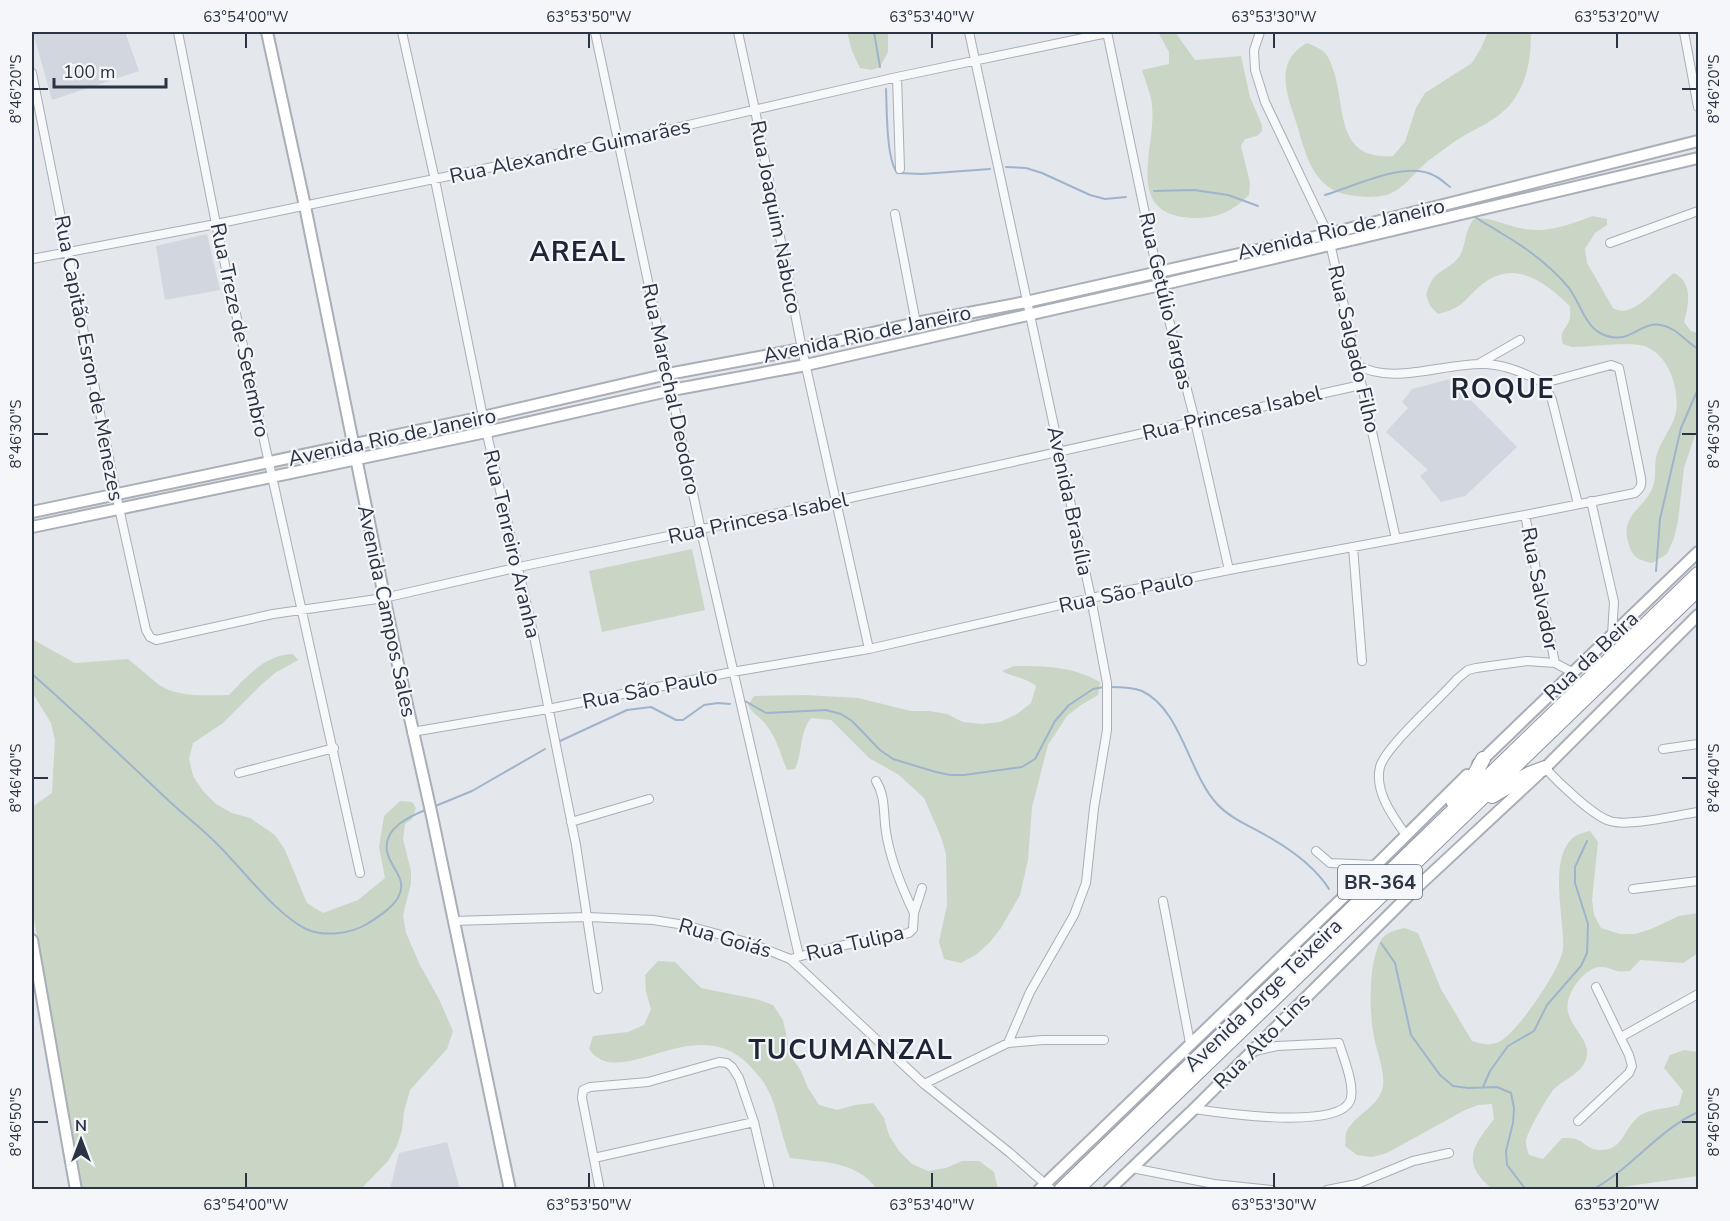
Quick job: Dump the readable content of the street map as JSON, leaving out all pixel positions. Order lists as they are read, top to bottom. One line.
{"streets":{"highway":["BR-364","Avenida Jorge Teixeira"],"main road":["Avenida Rio de Janeiro","Avenida Campos Sales","Rua da Beira","Rua Alto Lins"],"street":["Rua Alexandre Guimarães","Rua Joaquim Nabuco","Rua Getúlio Vargas","Rua Treze de Setembro","Rua Salgado Filho","Rua Capitão Esron de Menezes","Rua Marechal Deodoro","Rua Princesa Isabel","Avenida Brasília","Rua Tenreiro Aranha","Rua Salvador","Rua São Paulo","Rua Goiás","Rua Tulipa"]},"crossings":[["Rua Alexandre Guimarães","Rua Joaquim Nabuco"],["Rua Alexandre Guimarães","Rua Getúlio Vargas"],["Rua Alexandre Guimarães","Rua Treze de Setembro"],["Rua Alexandre Guimarães","Rua Capitão Esron de Menezes"],["Rua Alexandre Guimarães","Rua Marechal Deodoro"],["Rua Alexandre Guimarães","Avenida Brasília"],["Rua Alexandre Guimarães","Rua Tenreiro Aranha"],["Rua Alexandre Guimarães","Avenida Campos Sales"],["Rua Joaquim Nabuco","Avenida Rio de Janeiro"],["Rua Joaquim Nabuco","Rua Princesa Isabel"],["Rua Joaquim Nabuco","Rua São Paulo"],["Avenida Rio de Janeiro","Rua Getúlio Vargas"],["Avenida Rio de Janeiro","Rua Treze de Setembro"],["Avenida Rio de Janeiro","Rua Salgado Filho"],["Avenida Rio de Janeiro","Rua Capitão Esron de Menezes"],["Avenida Rio de Janeiro","Rua Marechal Deodoro"],["Avenida Rio de Janeiro","Avenida Brasília"],["Avenida Rio de Janeiro","Rua Tenreiro Aranha"],["Avenida Rio de Janeiro","Avenida Campos Sales"],["Rua Getúlio Vargas","Rua Princesa Isabel"],["Rua Getúlio Vargas","Rua São Paulo"],["Rua Treze de Setembro","Rua Princesa Isabel"],["Rua Salgado Filho","Rua Princesa Isabel"],["Rua Salgado Filho","Rua São Paulo"],["Rua Capitão Esron de Menezes","Rua Princesa Isabel"],["Rua Marechal Deodoro","Rua Princesa Isabel"],["Rua Marechal Deodoro","Rua São Paulo"],["Rua Marechal Deodoro","Rua Tulipa"],["Rua Princesa Isabel","Avenida Brasília"],["Rua Princesa Isabel","Rua Tenreiro Aranha"],["Rua Princesa Isabel","Avenida Campos Sales"],["Avenida Brasília","Rua São Paulo"],["Rua Tenreiro Aranha","Rua São Paulo"],["Rua Tenreiro Aranha","Rua Goiás"],["Rua Salvador","Rua São Paulo"],["Rua São Paulo","Avenida Campos Sales"],["Avenida Campos Sales","Rua Goiás"],["Rua da Beira","Rua Goiás"],["Rua Goiás","Rua Tulipa"]],"districts":["AREAL","ROQUE","TUCUMANZAL"],"scale_bar":"100 m","north":"top","coordinates":["63°54'00\"W","63°53'50\"W","63°53'40\"W","63°53'30\"W","63°53'20\"W","8°46'20\"S","8°46'30\"S","8°46'40\"S","8°46'50\"S"]}
